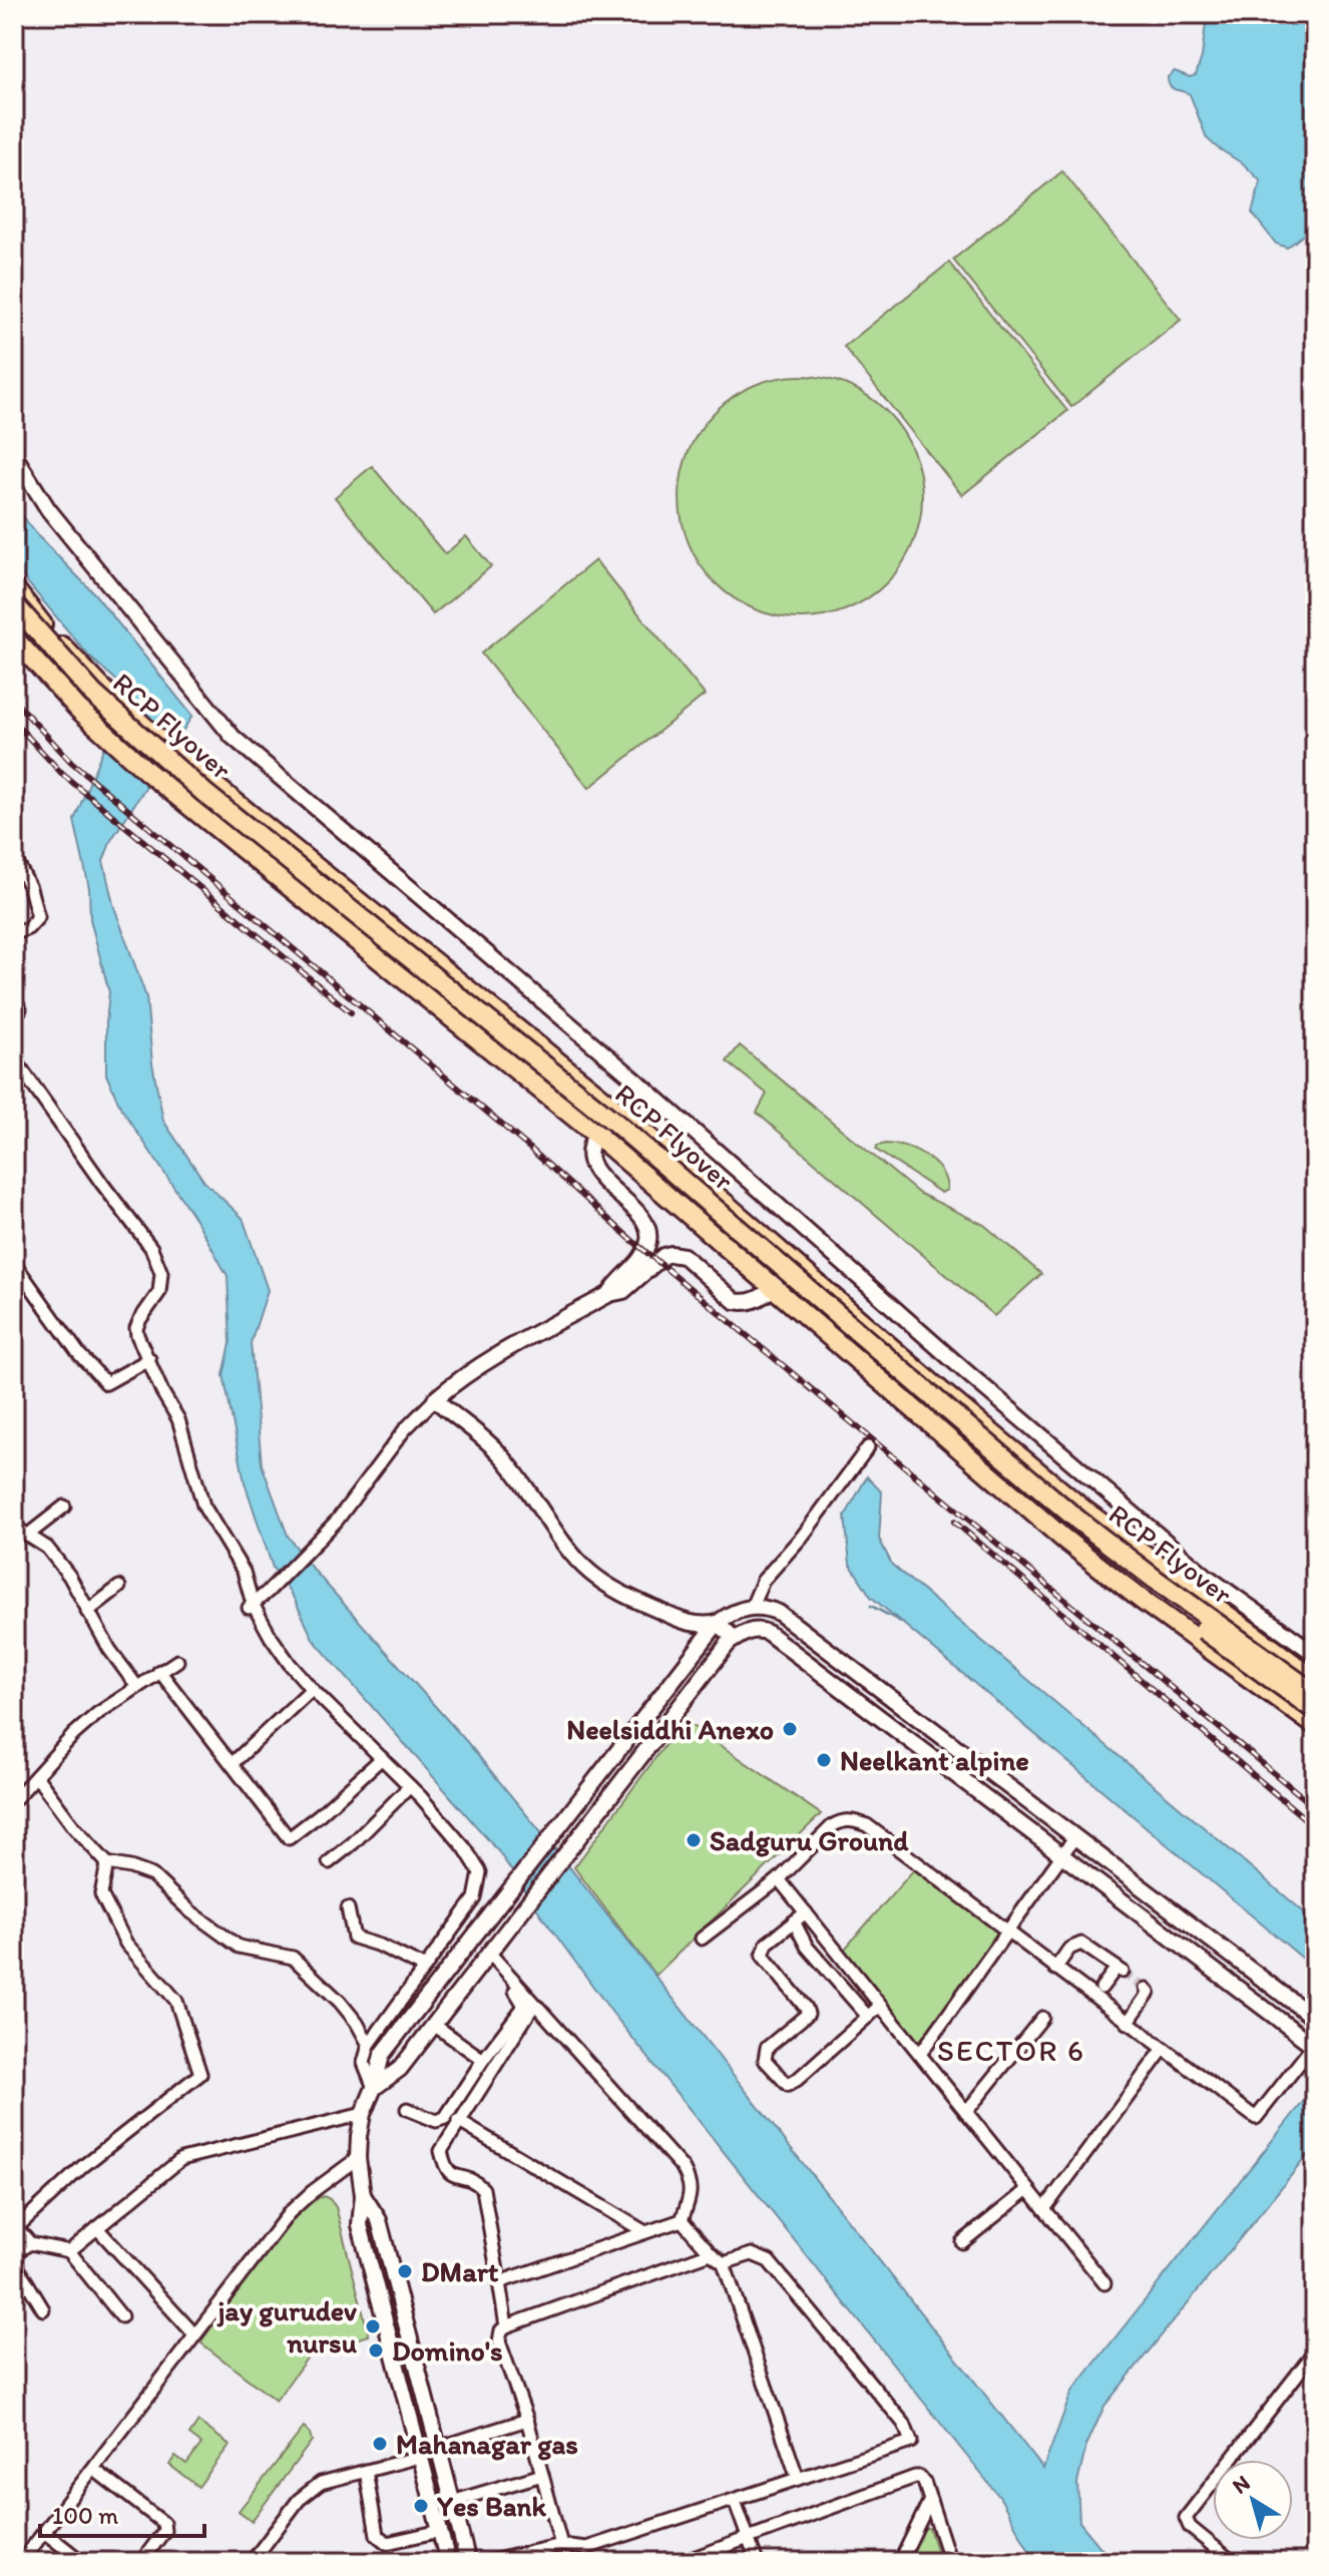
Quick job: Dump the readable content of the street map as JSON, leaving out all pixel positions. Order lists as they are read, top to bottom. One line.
{"streets":{"main road":["RCP Flyover"]},"districts":["SECTOR 6"],"places":["Neelsiddhi Anexo","Neelkant alpine","Sadguru Ground","DMart","jay gurudev nursu","Domino's","Mahanagar gas","Yes Bank"],"scale_bar":"100 m","north":"top left"}
